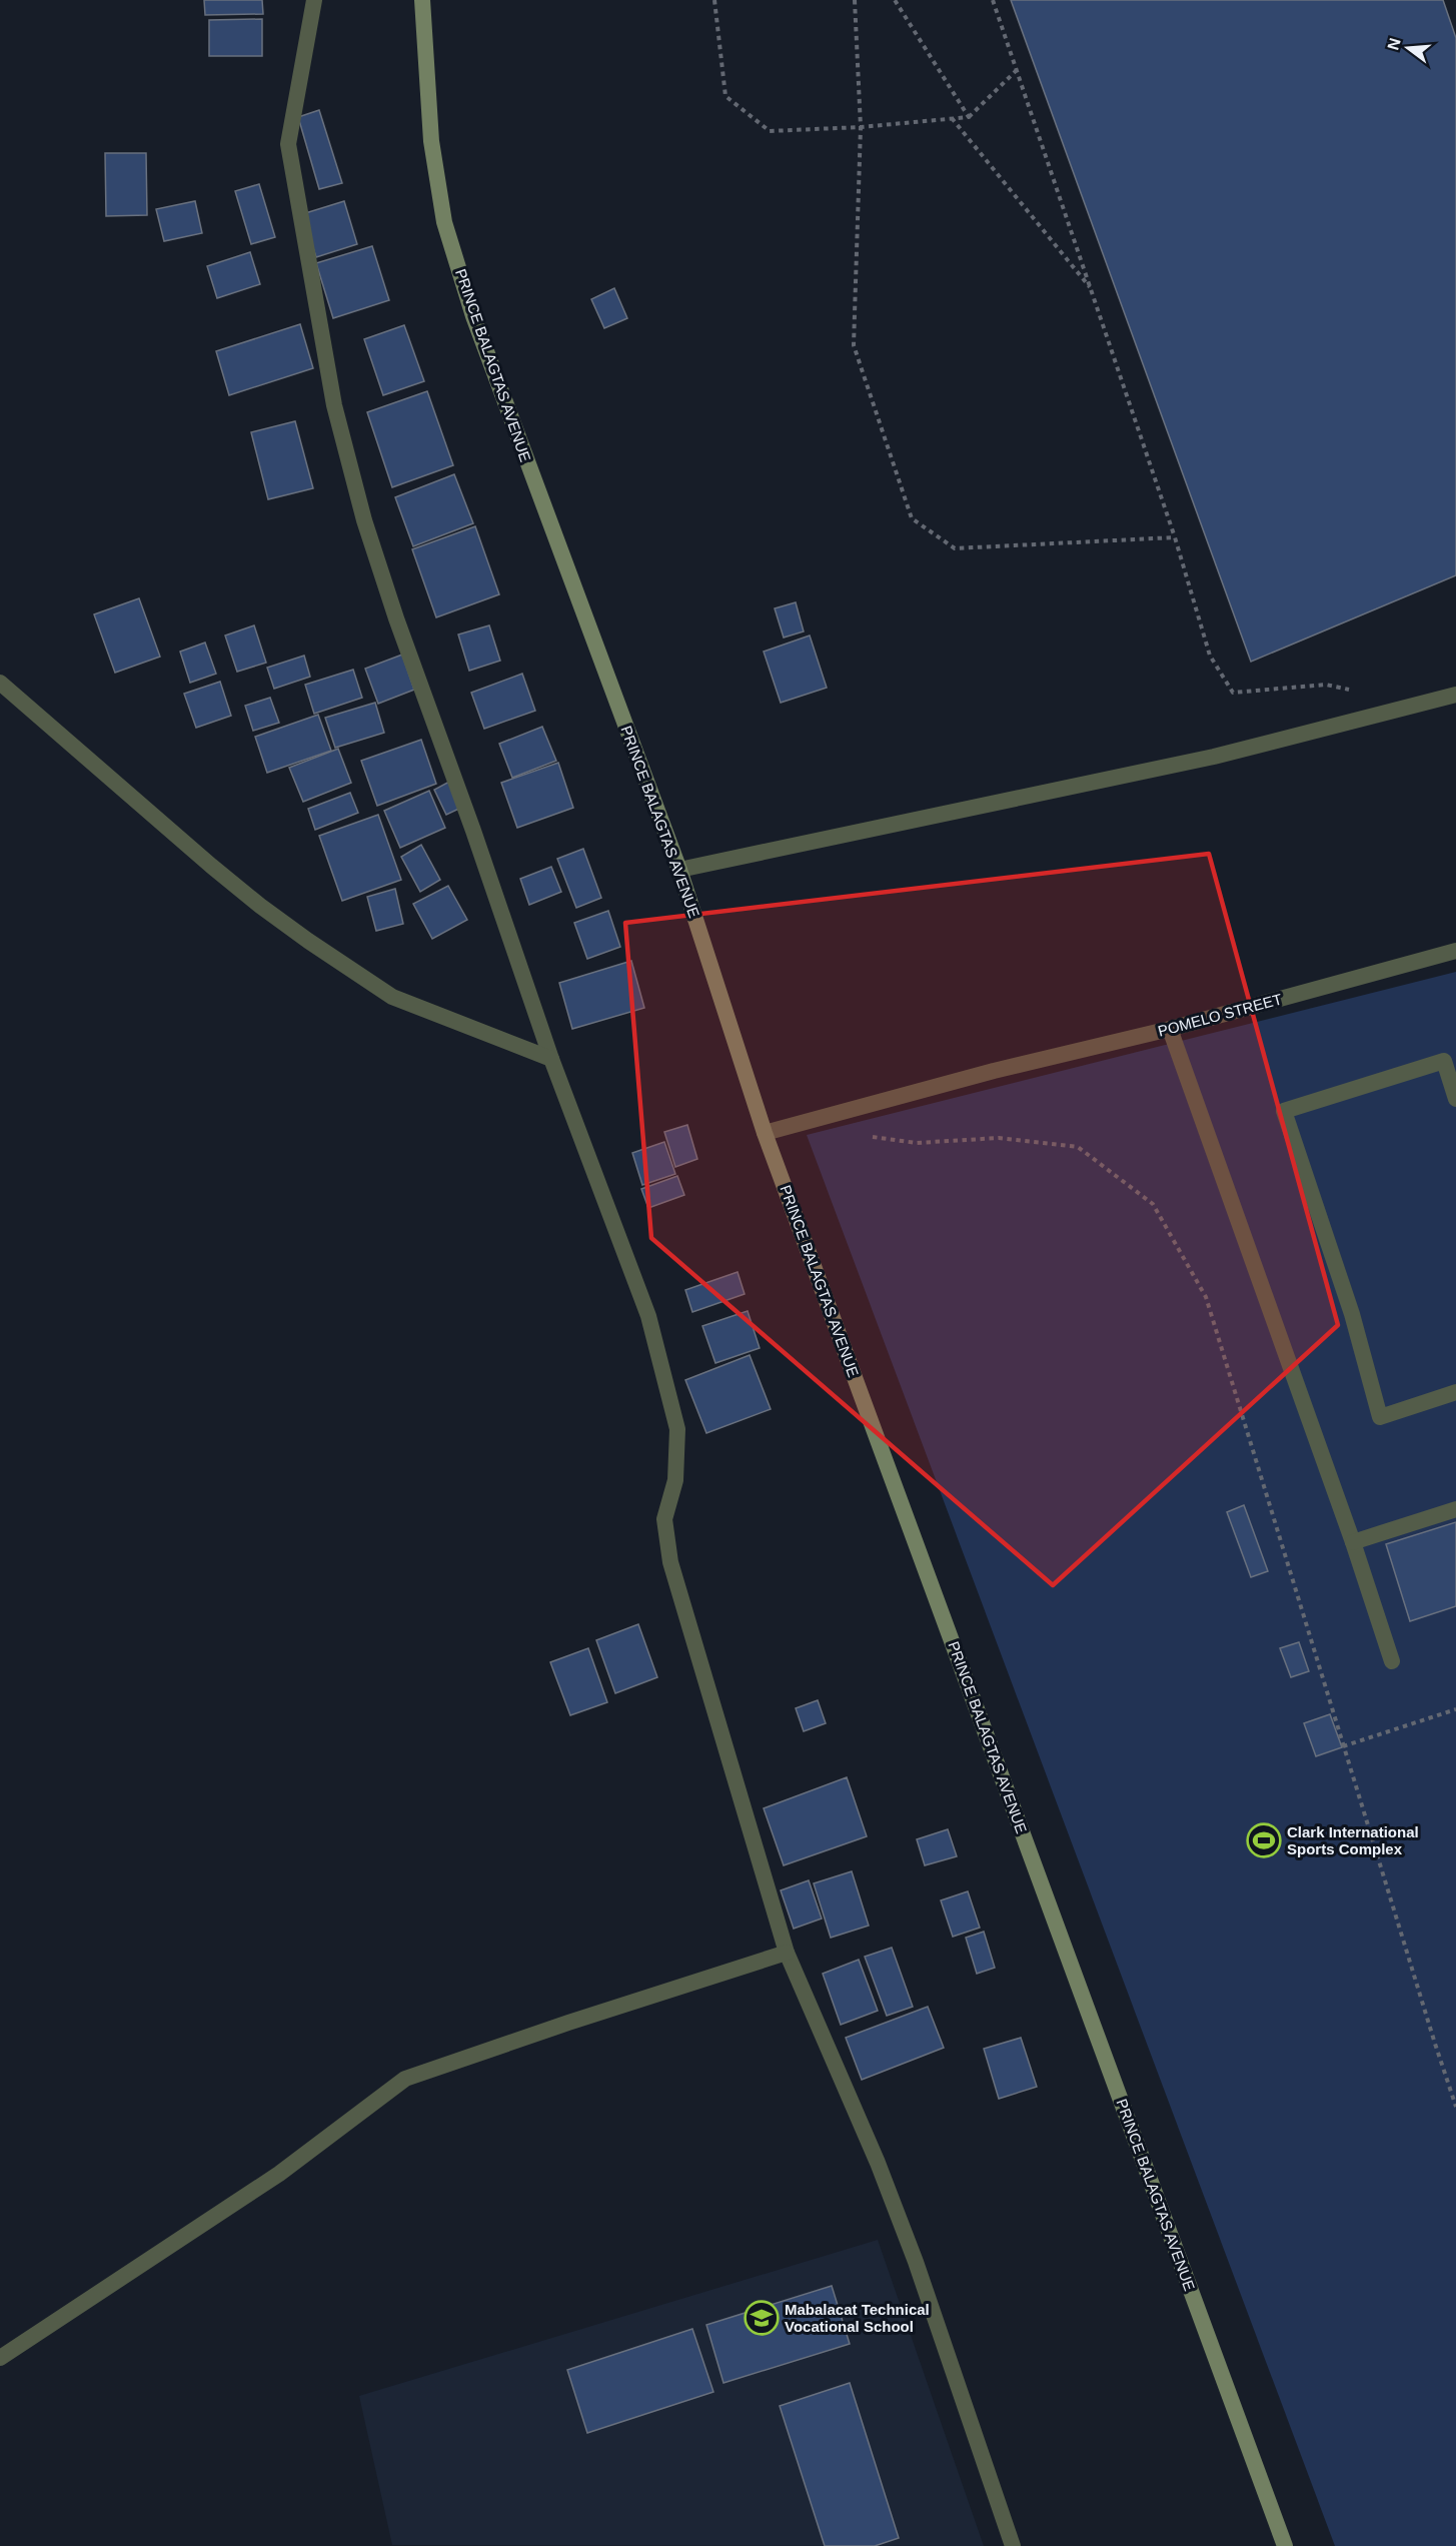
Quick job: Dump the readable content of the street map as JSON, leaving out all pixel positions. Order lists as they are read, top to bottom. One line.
{"streets":{"main road":["PRINCE BALAGTAS AVENUE"],"street":["POMELO STREET"]},"crossings":[["PRINCE BALAGTAS AVENUE","POMELO STREET"]],"places":{"sports":["Clark International Sports Complex"],"school or university":["Mabalacat Technical Vocational School"]},"north":"left"}
